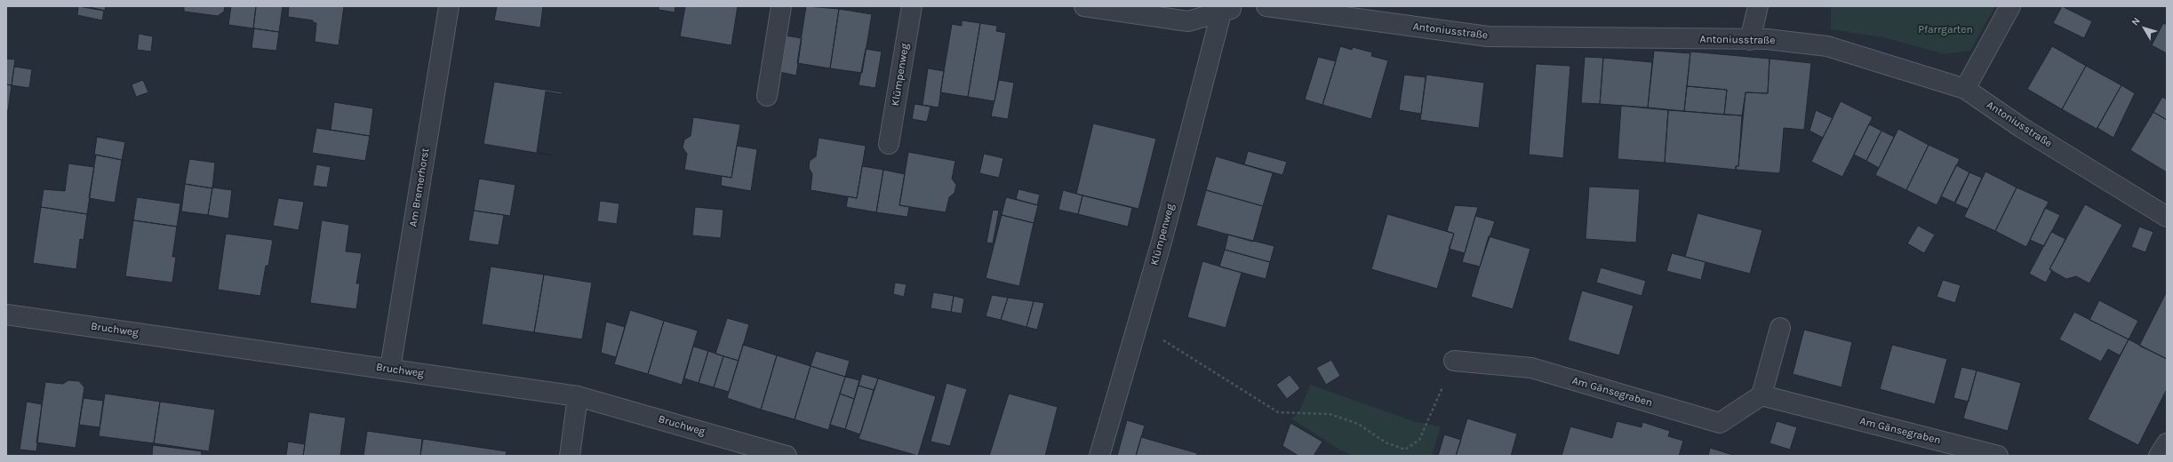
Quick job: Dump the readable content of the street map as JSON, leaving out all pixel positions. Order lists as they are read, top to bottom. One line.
{"streets":{"street":["Antoniusstraße","Klümpenweg","Am Bremerhorst","Bruchweg","Am Gänsegraben"]},"crossings":[["Am Bremerhorst","Bruchweg"]],"parks":["Pfarrgarten"],"north":"top left"}
